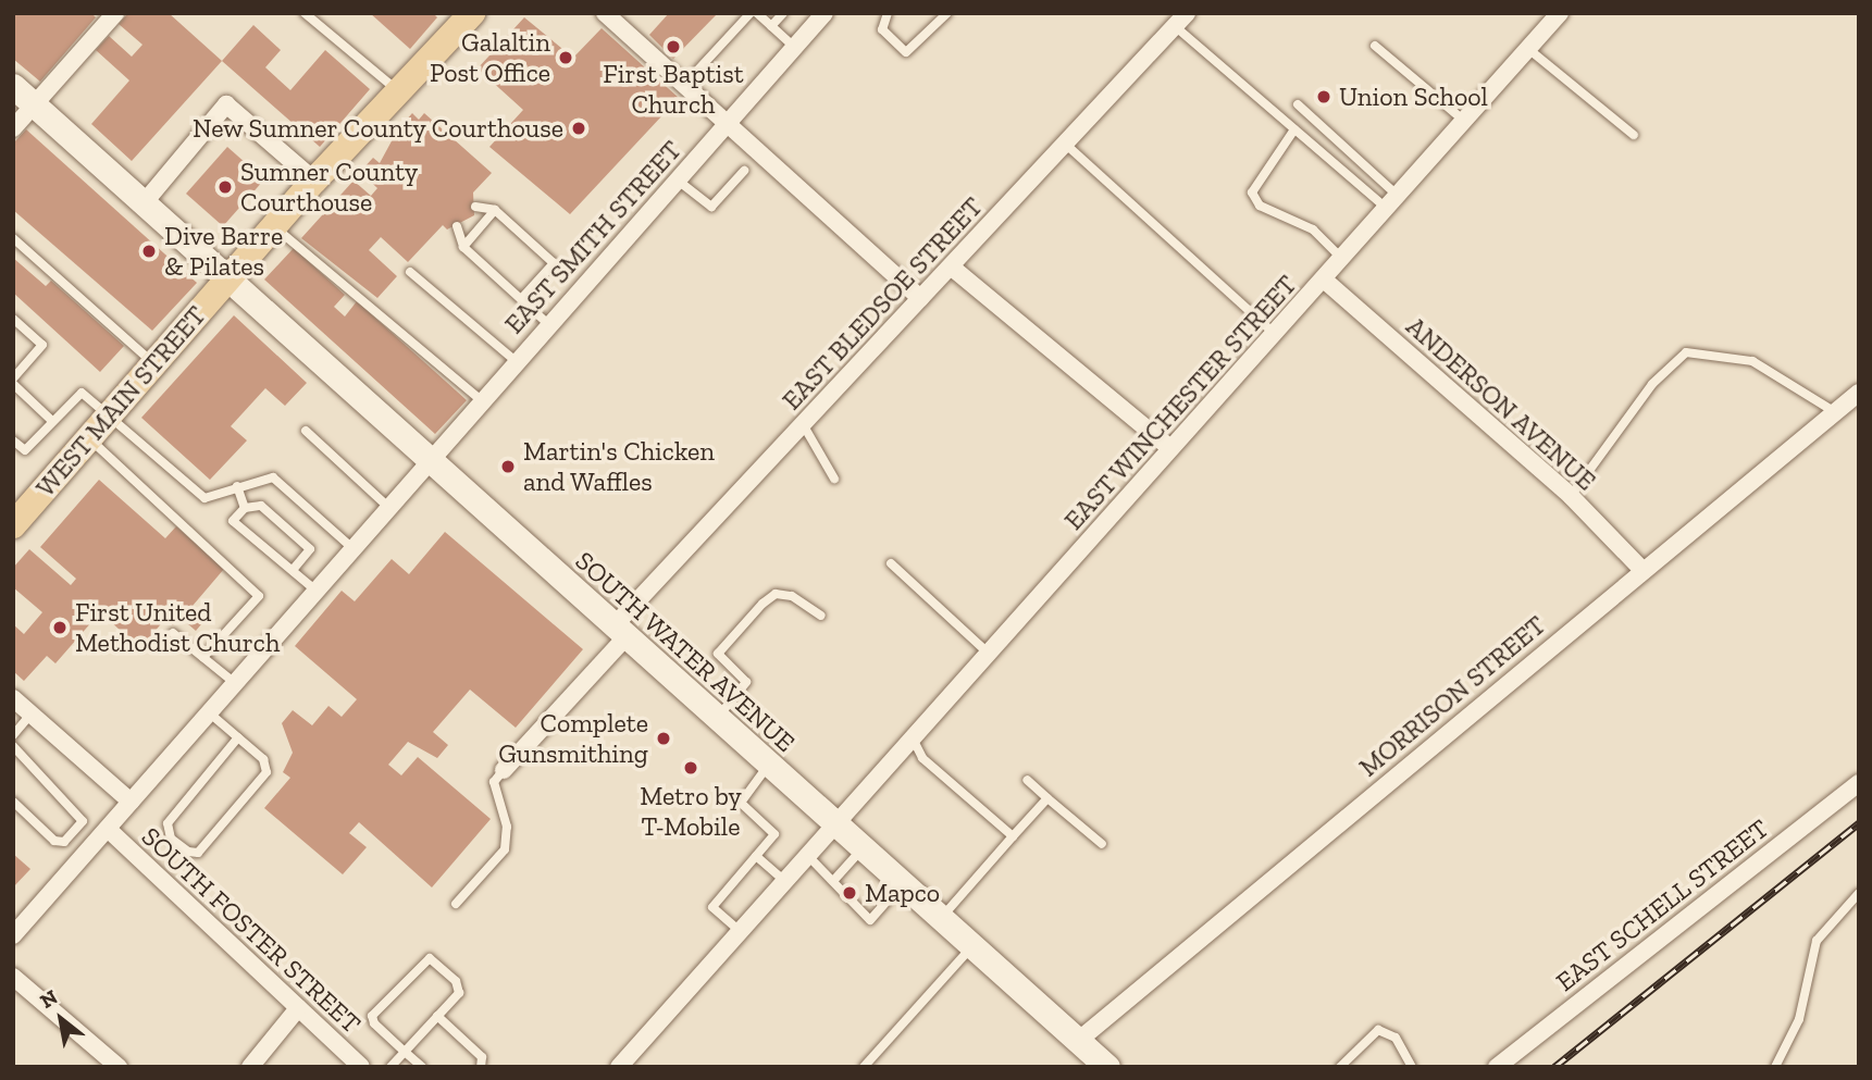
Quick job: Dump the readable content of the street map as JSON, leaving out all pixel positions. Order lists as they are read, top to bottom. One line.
{"streets":{"main road":["WEST MAIN STREET","SOUTH WATER AVENUE"],"street":["EAST SMITH STREET","EAST BLEDSOE STREET","EAST WINCHESTER STREET","ANDERSON AVENUE","MORRISON STREET","EAST SCHELL STREET","SOUTH FOSTER STREET"]},"crossings":[["EAST SMITH STREET","SOUTH WATER AVENUE"],["EAST SMITH STREET","SOUTH FOSTER STREET"],["EAST BLEDSOE STREET","SOUTH WATER AVENUE"],["WEST MAIN STREET","SOUTH WATER AVENUE"],["EAST WINCHESTER STREET","ANDERSON AVENUE"],["EAST WINCHESTER STREET","SOUTH WATER AVENUE"],["ANDERSON AVENUE","MORRISON STREET"],["SOUTH WATER AVENUE","MORRISON STREET"]],"places":["First Baptist Church","Galaltin Post Office","Union School","New Sumner County Courthouse","Sumner County Courthouse","Dive Barre & Pilates","Martin's Chicken and Waffles","First United Methodist Church","Complete Gunsmithing","Metro by T-Mobile","Mapco"],"north":"top left"}
